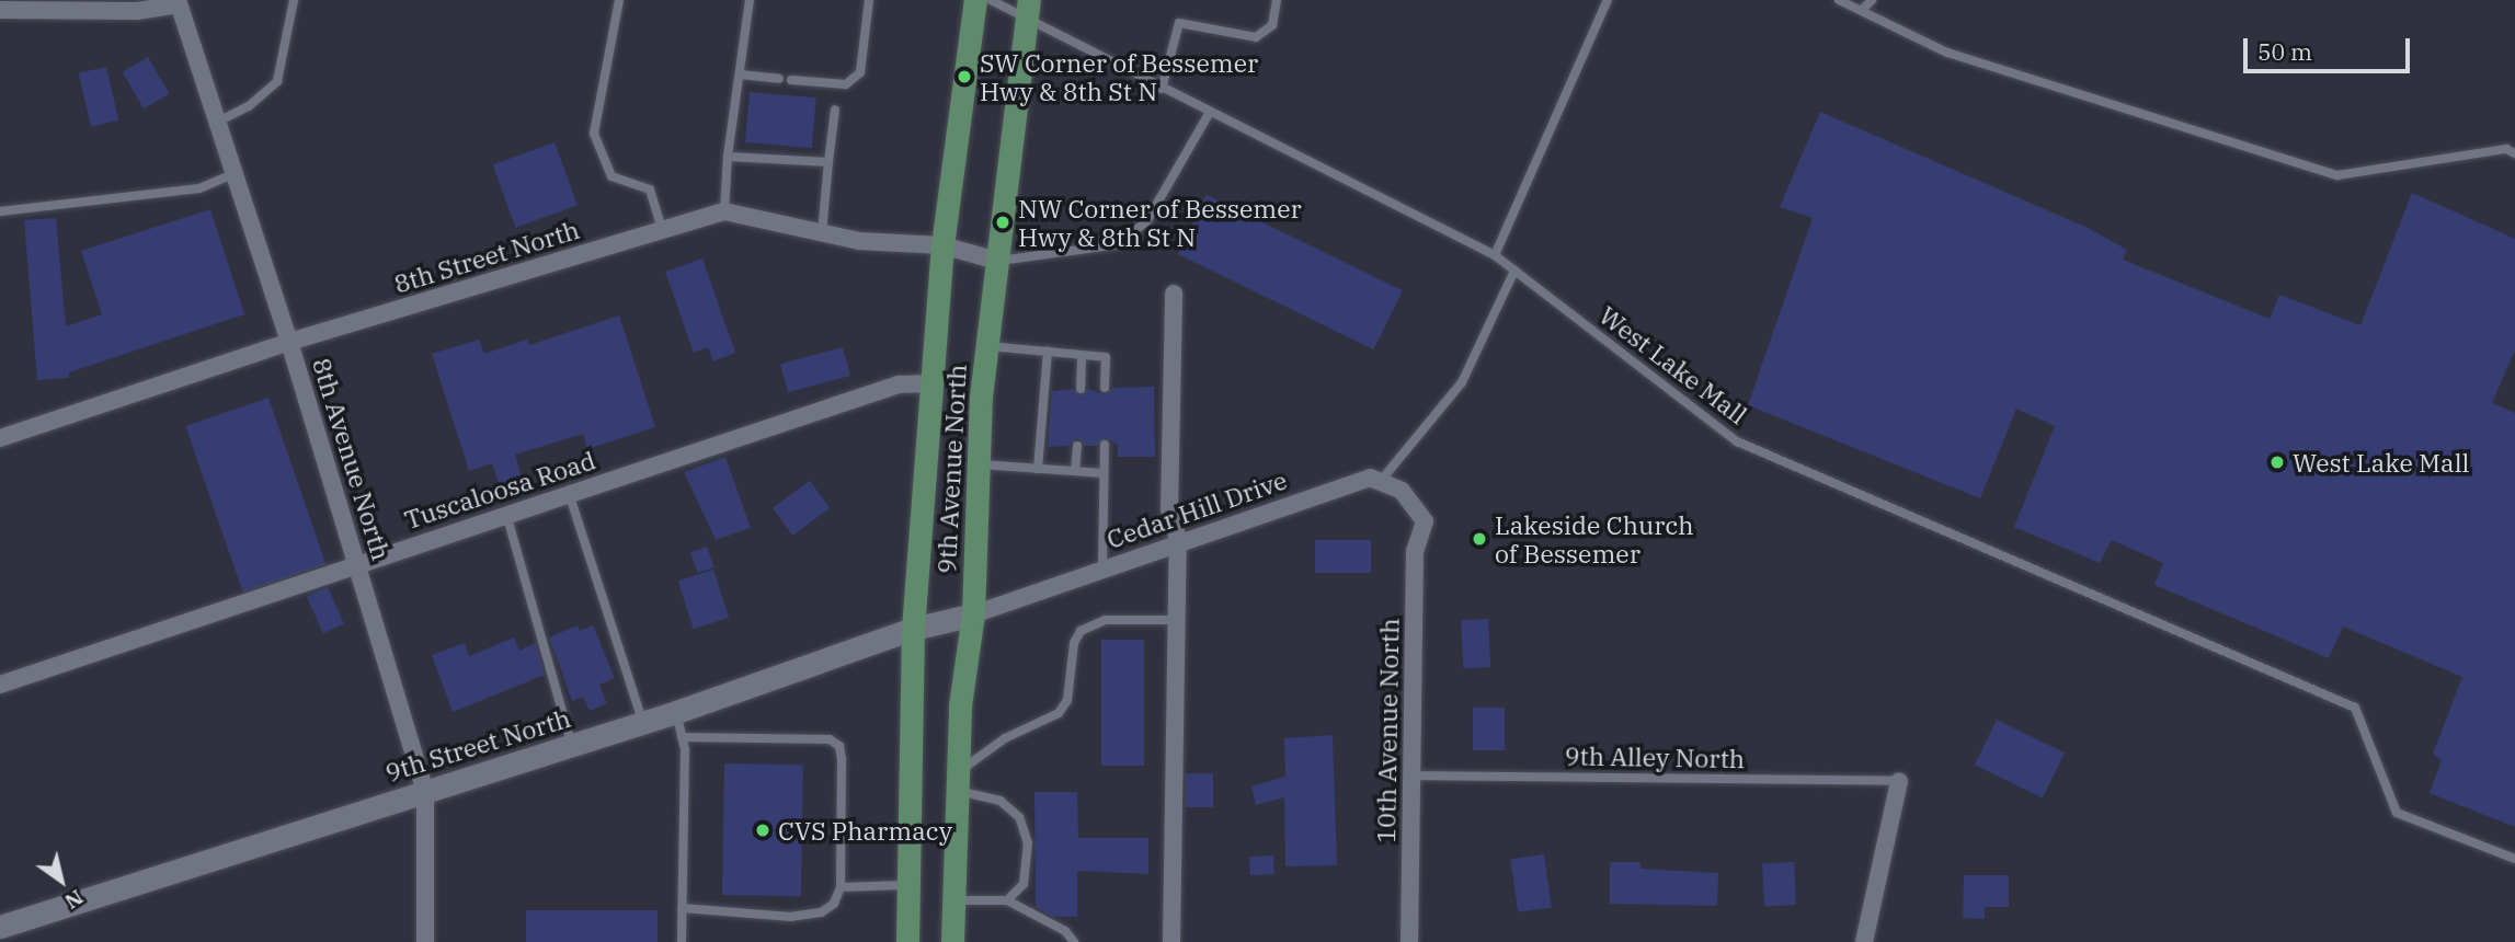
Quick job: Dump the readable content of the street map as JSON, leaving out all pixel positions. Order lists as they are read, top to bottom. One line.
{"streets":{"main road":["9th Avenue North"],"street":["8th Street North","8th Avenue North","Tuscaloosa Road","Cedar Hill Drive","10th Avenue North","9th Street North"],"lane":["West Lake Mall","9th Alley North"]},"crossings":[["8th Street North","8th Avenue North"],["8th Street North","9th Avenue North"],["West Lake Mall","9th Avenue North"],["8th Avenue North","Tuscaloosa Road"],["8th Avenue North","9th Street North"],["9th Avenue North","Tuscaloosa Road"],["9th Avenue North","Cedar Hill Drive"],["9th Avenue North","9th Street North"],["Cedar Hill Drive","10th Avenue North"],["Cedar Hill Drive","9th Street North"],["10th Avenue North","9th Alley North"]],"places":["SW Corner of Bessemer Hwy & 8th St N","NW Corner of Bessemer Hwy & 8th St N","West Lake Mall","Lakeside Church of Bessemer","CVS Pharmacy"],"scale_bar":"50 m","north":"bottom right"}
